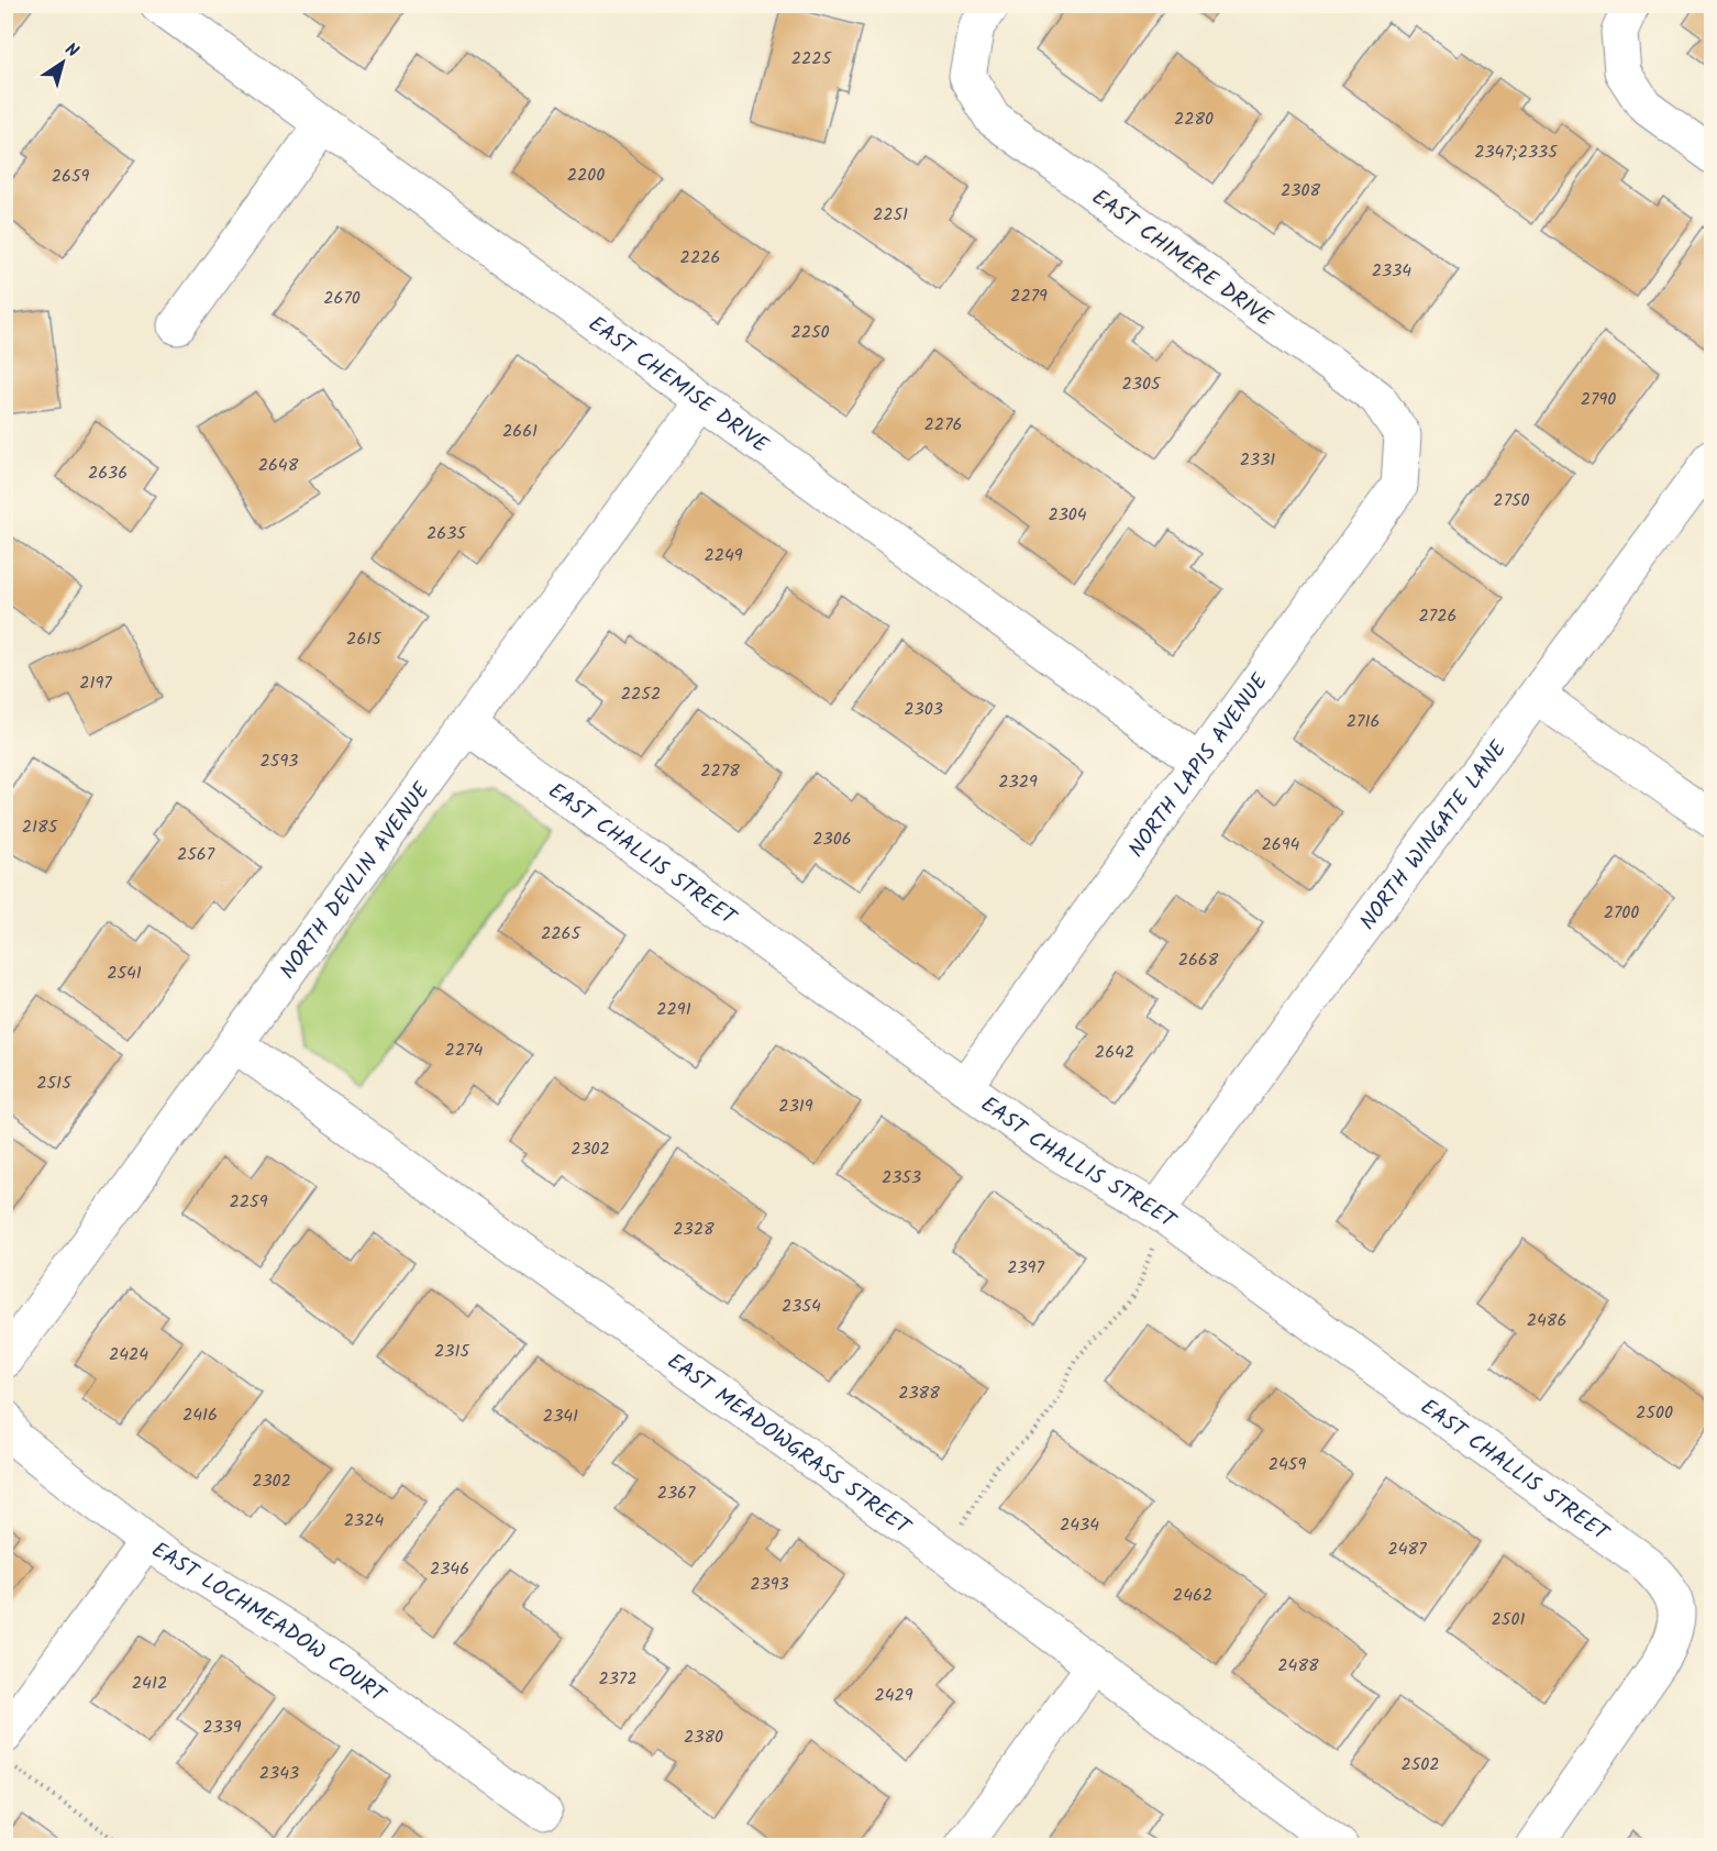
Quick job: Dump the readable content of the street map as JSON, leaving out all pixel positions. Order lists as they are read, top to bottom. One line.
{"streets":{"street":["EAST CHIMERE DRIVE","EAST CHEMISE DRIVE","NORTH LAPIS AVENUE","NORTH WINGATE LANE","EAST CHALLIS STREET","NORTH DEVLIN AVENUE","EAST MEADOWGRASS STREET","EAST LOCHMEADOW COURT"]},"crossings":[["EAST CHIMERE DRIVE","NORTH LAPIS AVENUE"],["EAST CHEMISE DRIVE","NORTH LAPIS AVENUE"],["EAST CHEMISE DRIVE","NORTH DEVLIN AVENUE"],["NORTH LAPIS AVENUE","EAST CHALLIS STREET"],["NORTH WINGATE LANE","EAST CHALLIS STREET"],["EAST CHALLIS STREET","NORTH DEVLIN AVENUE"],["NORTH DEVLIN AVENUE","EAST MEADOWGRASS STREET"]],"house_numbers":["2225","2280","2347;2335","2200","2659","2308","2251","2226","2334","2279","2670","2250","2305","2790","2276","2661","2331","2648","2636","2750","2304","2635","2249","2726","2615","2197","2252","2303","2716","2593","2278","2329","2185","2306","2694","2567","2700","2265","2668","2541","2291","2274","2642","2515","2319","2302","2353","2259","2328","2397","2354","2486","2315","2424","2388","2500","2416","2341","2459","2302","2367","2324","2434","2487","2346","2393","2462","2501","2488","2372","2412","2429","2339","2380","2502","2343"],"north":"top right"}
